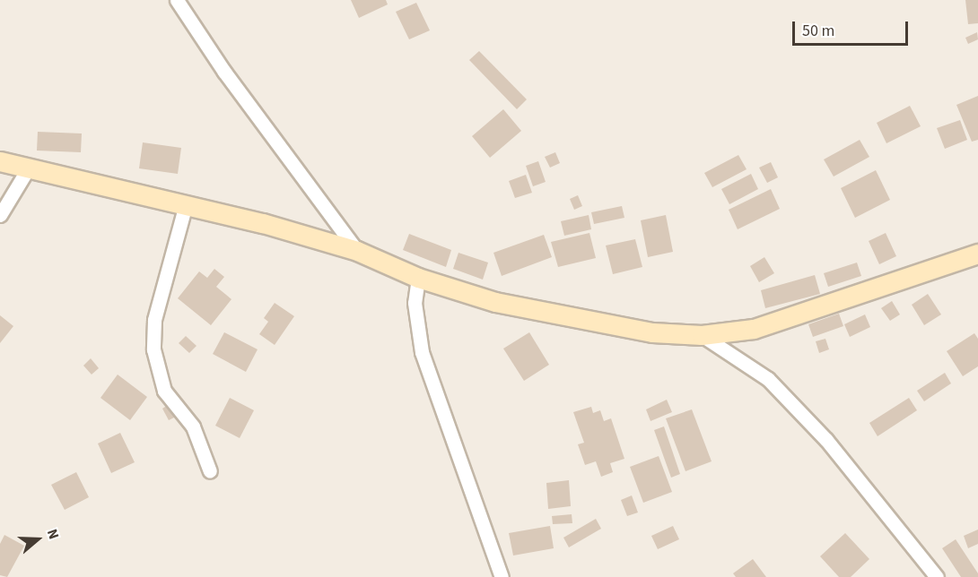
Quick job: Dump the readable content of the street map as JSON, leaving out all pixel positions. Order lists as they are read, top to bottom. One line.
{"scale_bar":"50 m","north":"right"}
